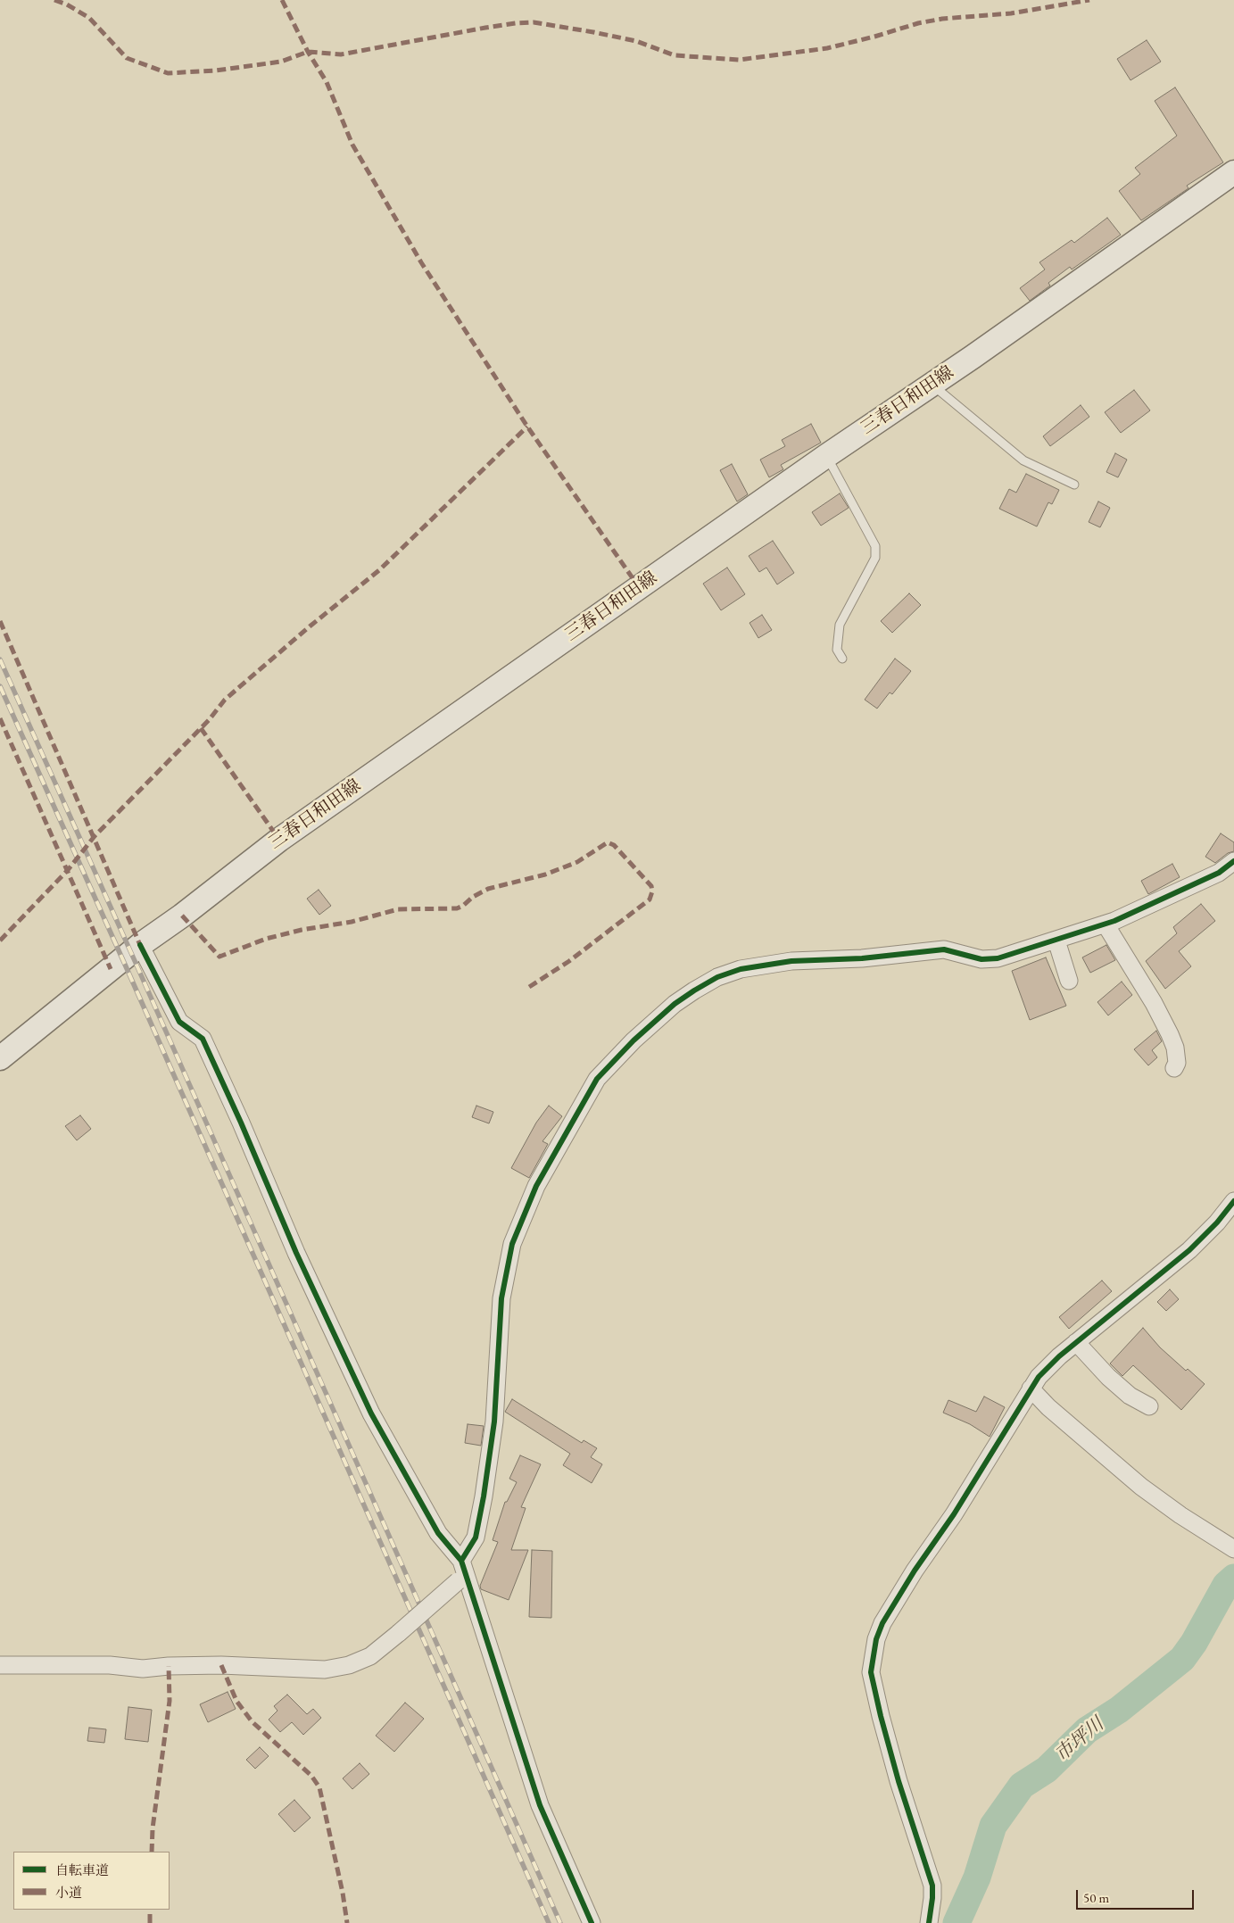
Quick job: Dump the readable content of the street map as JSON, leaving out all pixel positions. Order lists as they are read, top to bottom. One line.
{"streets":{"main road":["三春日和田線"]},"water":["市坪川"],"legend":["自転車道","小道"],"scale_bar":"50 m"}
